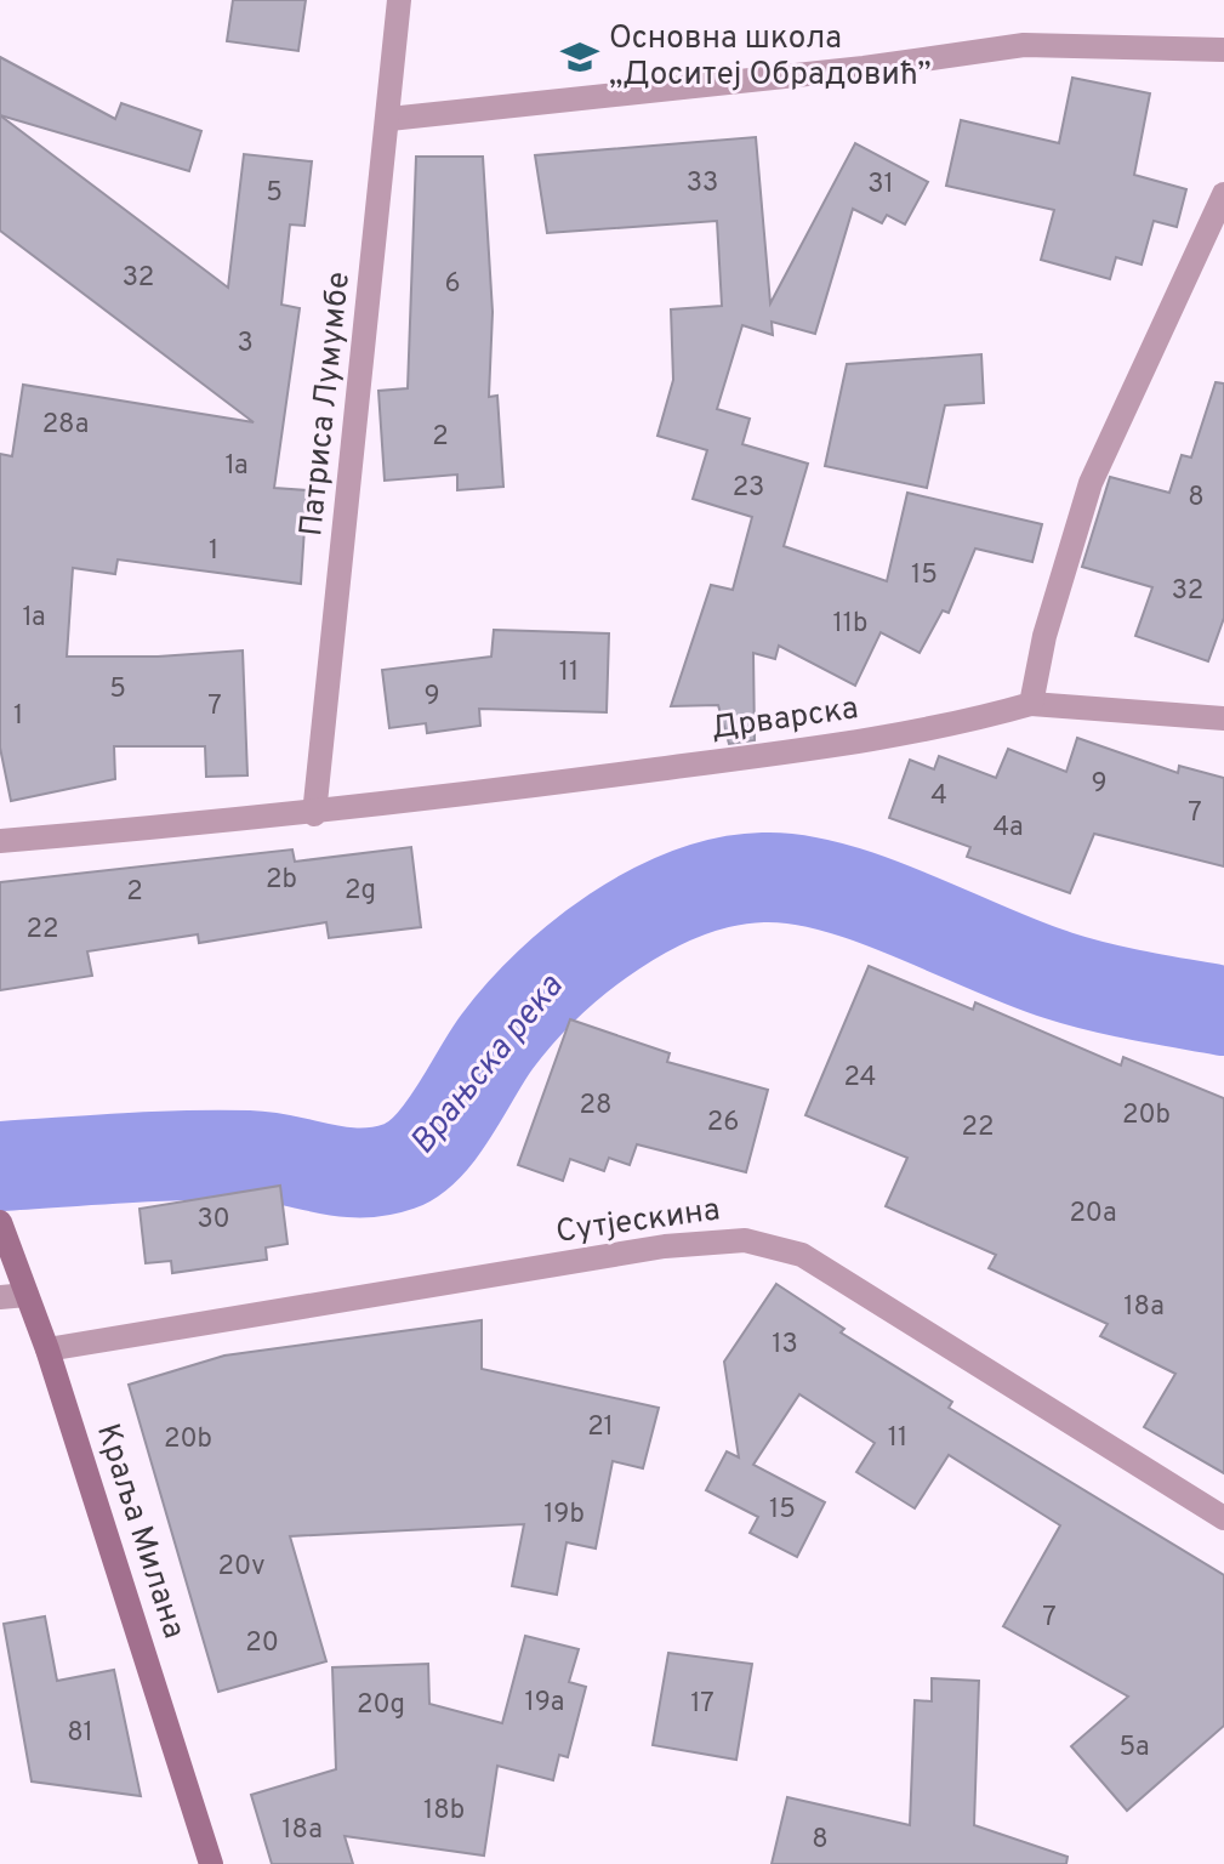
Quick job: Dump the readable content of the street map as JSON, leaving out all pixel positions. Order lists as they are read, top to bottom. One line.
{"streets":{"main road":["Краља Милана"],"street":["Патриса Лумумбе","Дрварска","Сутјескина"]},"crossings":[["Патриса Лумумбе","Дрварска"],["Сутјескина","Краља Милана"]],"water":["Врањска река"],"places":{"school or university":["Основна школа „Доситеј Обрадовић”"]},"house_numbers":["33","31","5","32","6","3","28a","2","1a","23","8","1","15","32","1a","11b","11","5","9","7","1","9","4","7","4a","2b","2g","2","22","24","28","20b","26","22","20a","30","18a","13","21","11","20b","15","19b","20v","7","20","19a","17","20g","81","5a","18b","18a","8"]}
